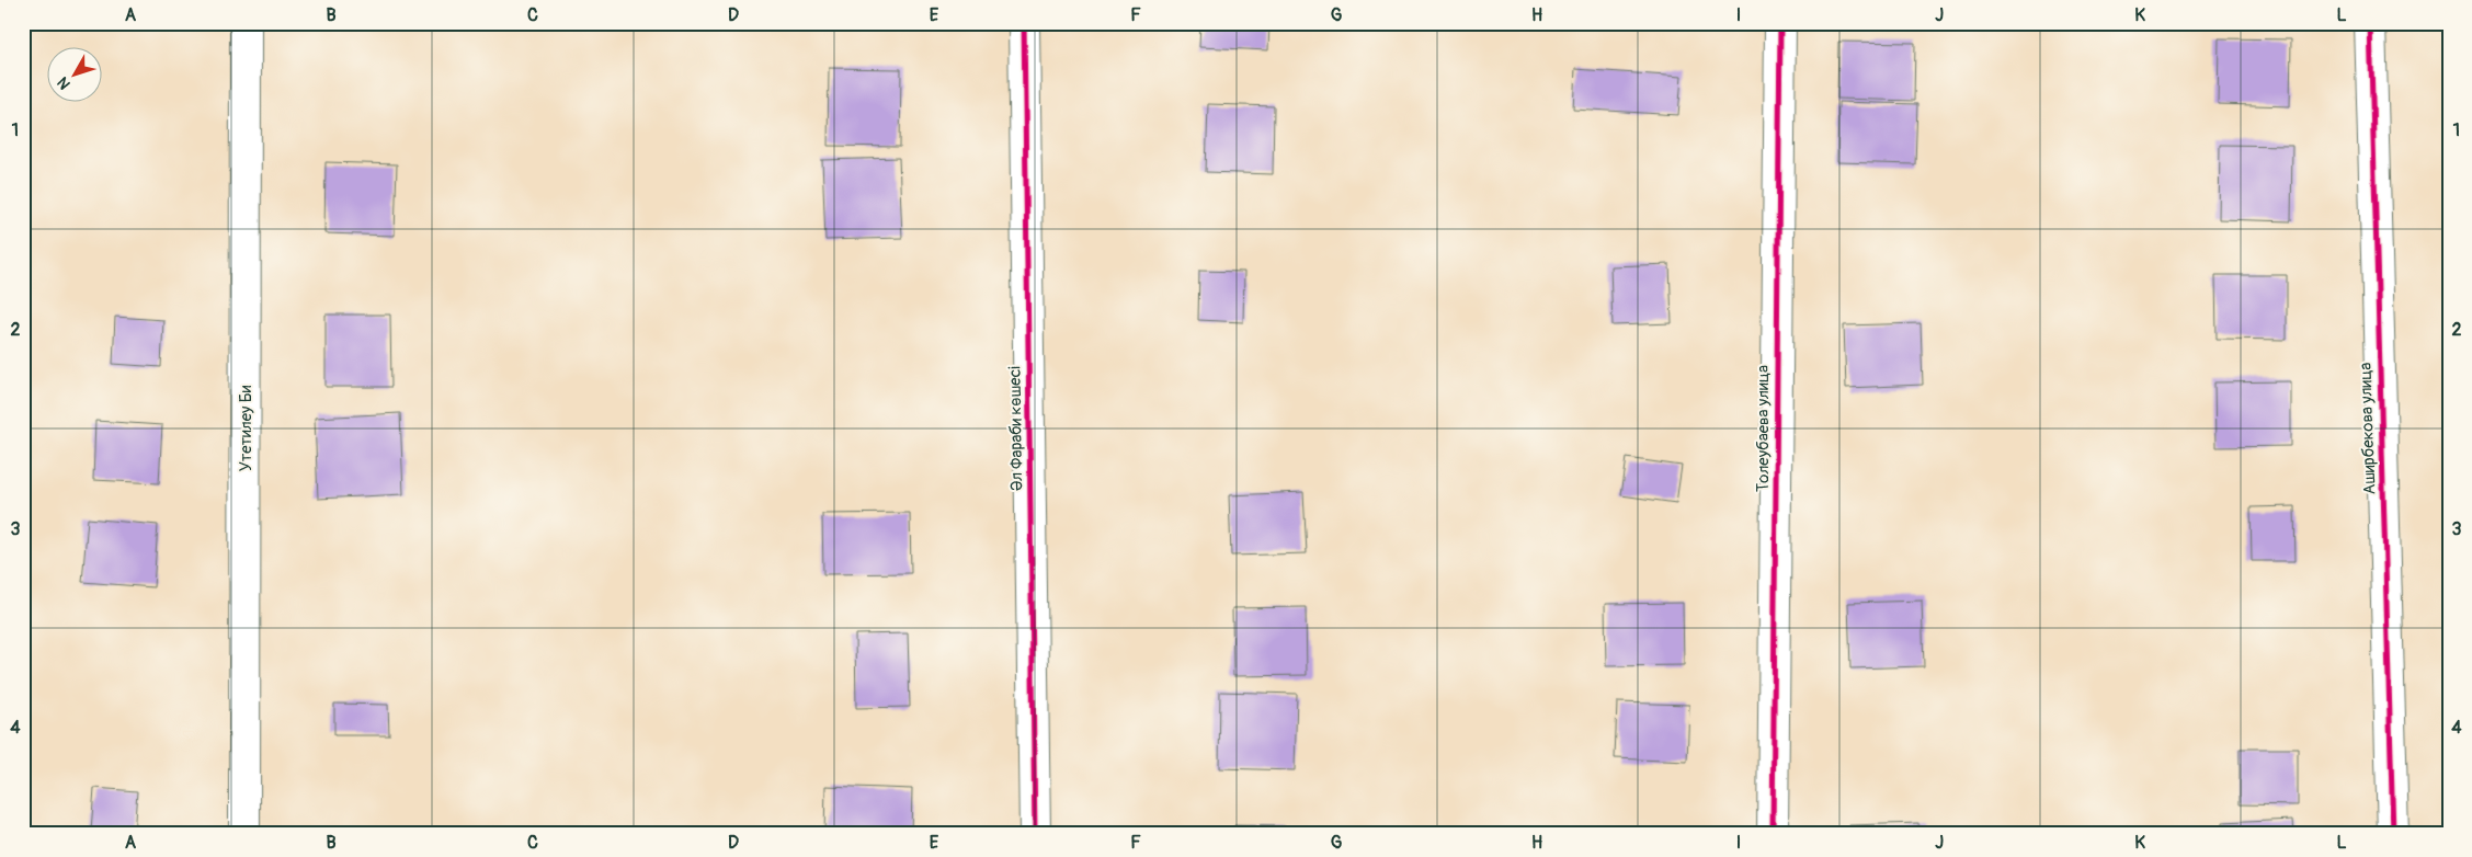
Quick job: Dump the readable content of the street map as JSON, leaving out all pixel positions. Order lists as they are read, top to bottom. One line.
{"streets":{"street":["Утетилеу Би","Әл Фараби көшесі","Толеубаева улица","Аширбекова улица"]},"north":"bottom left","grid":{"columns":["A","B","C","D","E","F","G","H","I","J","K","L"],"rows":["1","2","3","4"]}}
